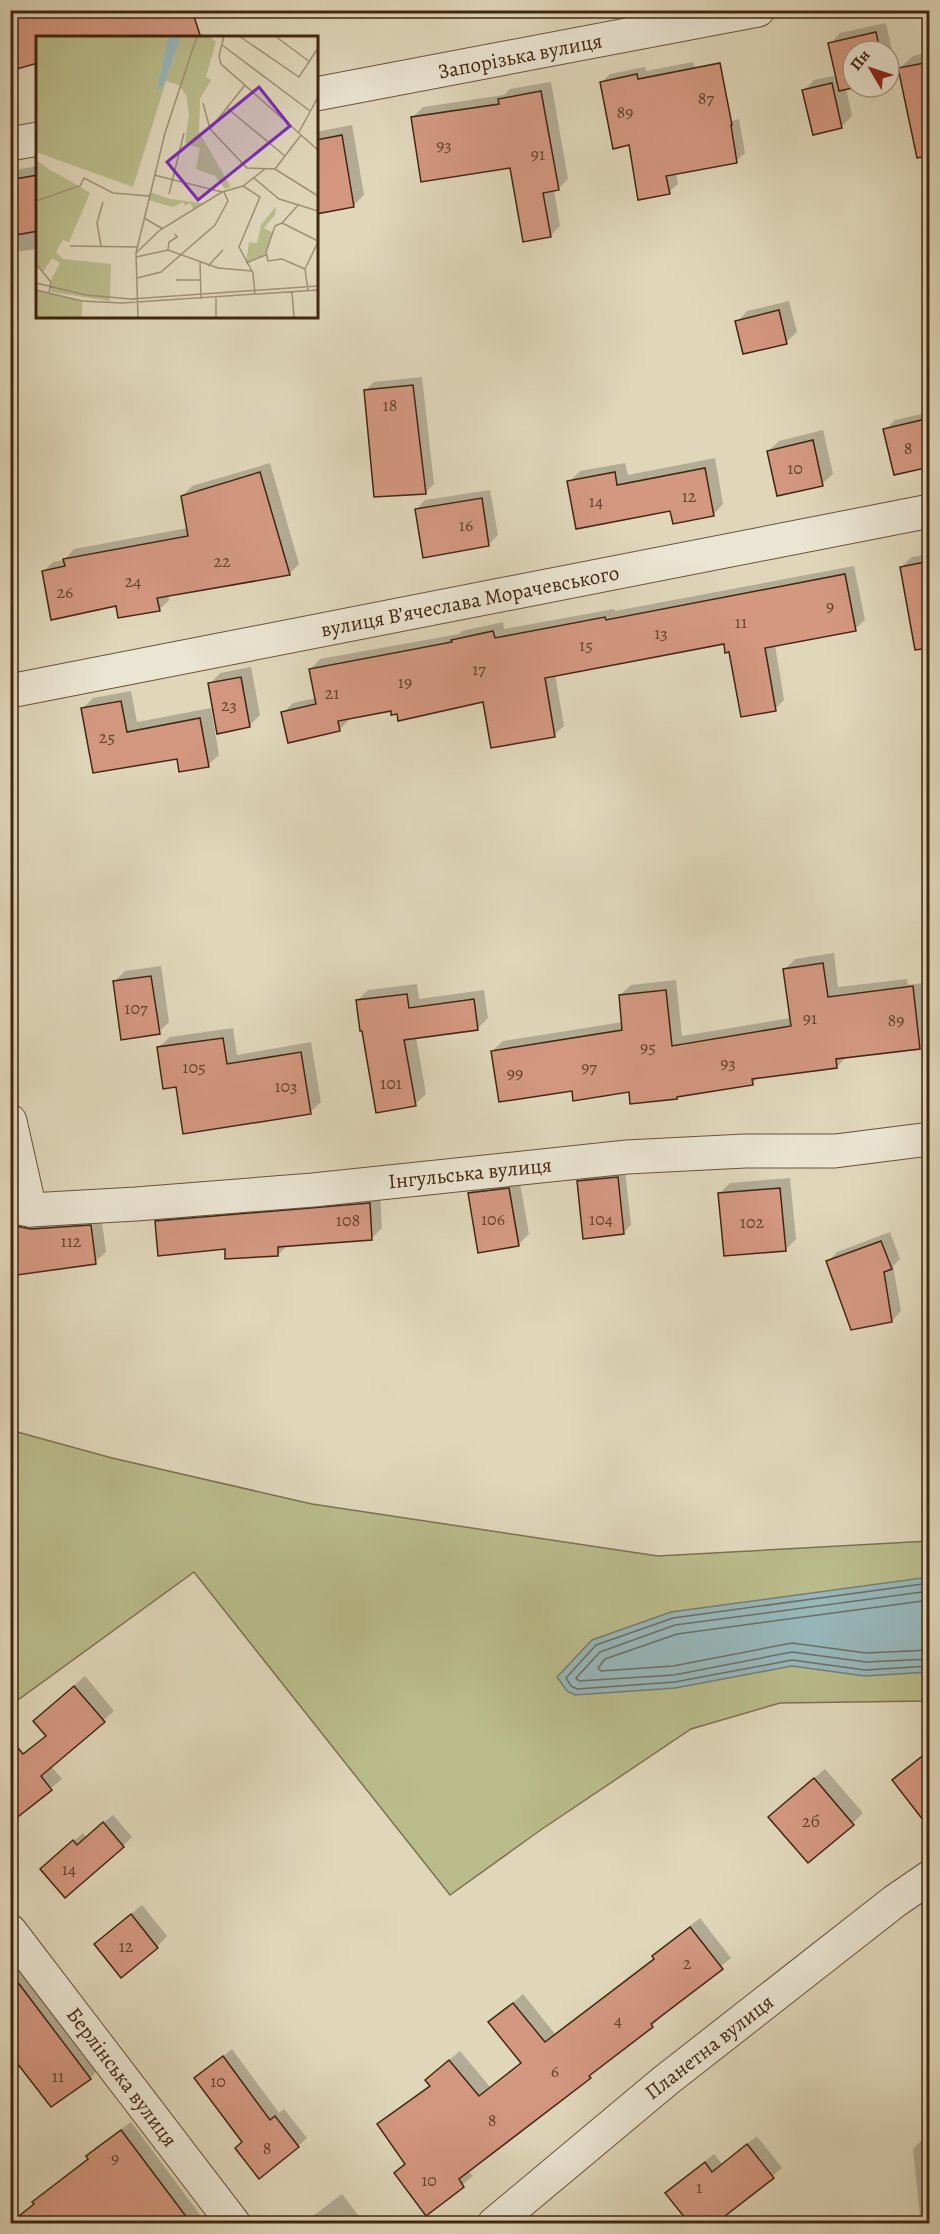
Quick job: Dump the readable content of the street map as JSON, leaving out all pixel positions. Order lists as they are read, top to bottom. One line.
{"streets":{"street":["Запорізька вулиця","вулиця В’ячеслава Морачевського","Інгульська вулиця","Планетна вулиця","Берлінська вулиця"]},"house_numbers":["87","89","93","91","18","8","10","12","14","16","22","24","26","9","11","13","15","17","19","21","23","25","107","91","89","95","93","105","97","99","101","103","106","104","108","102","112","2б","14","12","2","4","6","11","10","8","8","9","10","1"],"north":"top left"}
